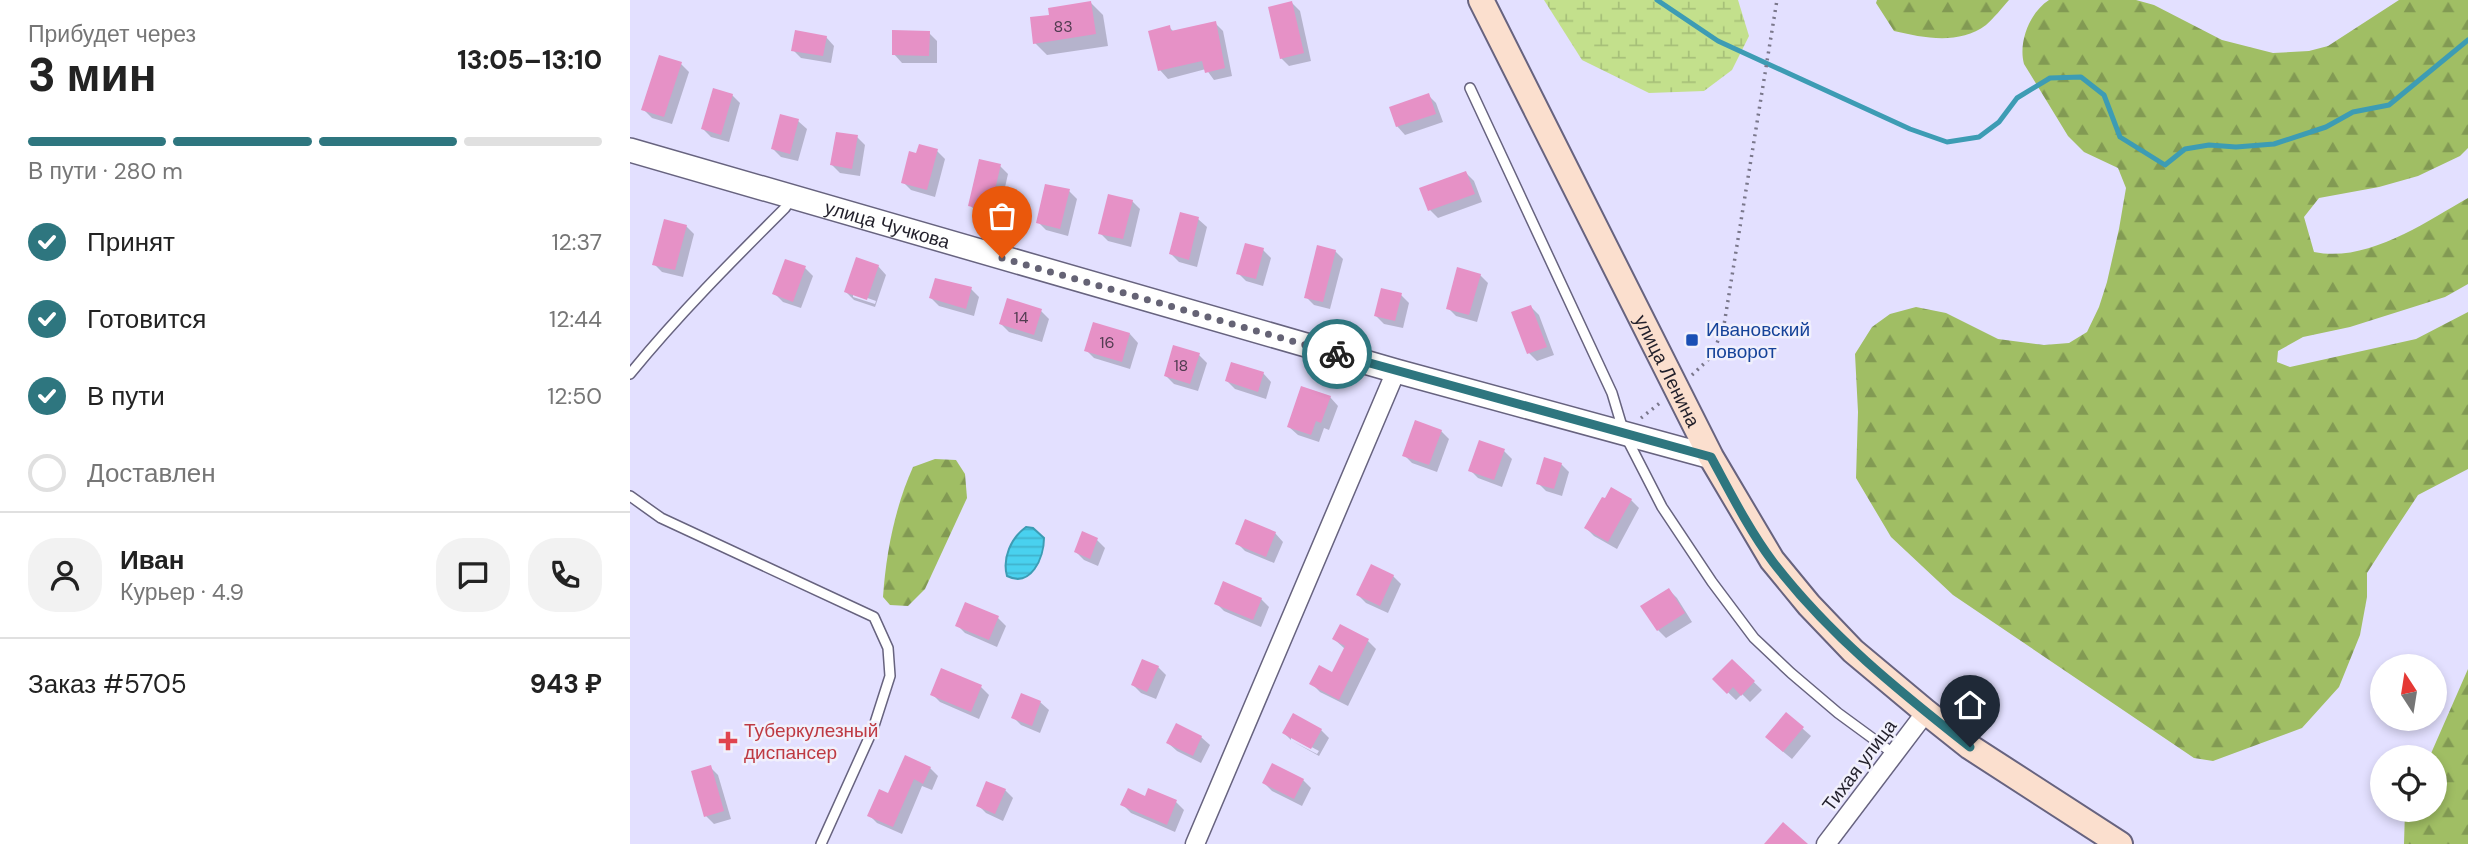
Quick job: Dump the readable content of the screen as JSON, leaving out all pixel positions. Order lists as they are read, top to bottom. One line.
{"streets":{"main road":["улица Ленина"],"street":["улица Чучкова","Тихая улица"]},"crossings":[["улица Чучкова","улица Ленина"],["улица Ленина","Тихая улица"]],"places":{"transit":["Ивановский поворот"],"health":["Туберкулезный диспансер"]},"house_numbers":["83","14","16","18"],"north":"top","page":{"heading":["3 мин","Прибудет через","13:05–13:10"],"panel":["Иван","Курьер · 4.9","Заказ #5705","943 ₽"],"bar":"В пути · 280 m","list":[["Принят","12:37"],["Готовится","12:44"],["В пути","12:50"],"Доставлен"]}}
